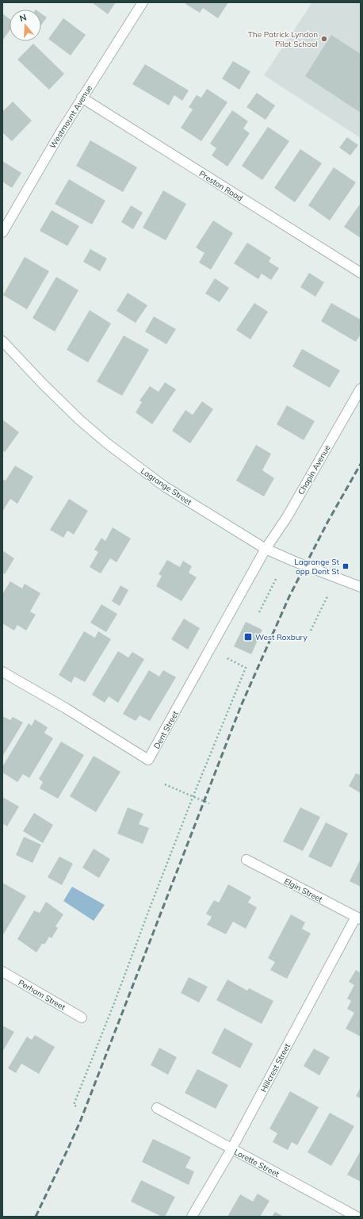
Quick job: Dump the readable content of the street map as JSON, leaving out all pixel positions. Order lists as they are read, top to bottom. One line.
{"streets":{"street":["Westmount Avenue","Preston Road","Chapin Avenue","Lagrange Street","Dent Street","Elgin Street","Perham Street","Hillcrest Street","Lorette Street"]},"crossings":[["Westmount Avenue","Preston Road"],["Chapin Avenue","Lagrange Street"],["Chapin Avenue","Dent Street"],["Lagrange Street","Dent Street"],["Elgin Street","Hillcrest Street"],["Hillcrest Street","Lorette Street"]],"places":{"other":["The Patrick Lyndon Pilot School"],"transit":["Lagrange St opp Dent St","West Roxbury"]},"north":"top"}
